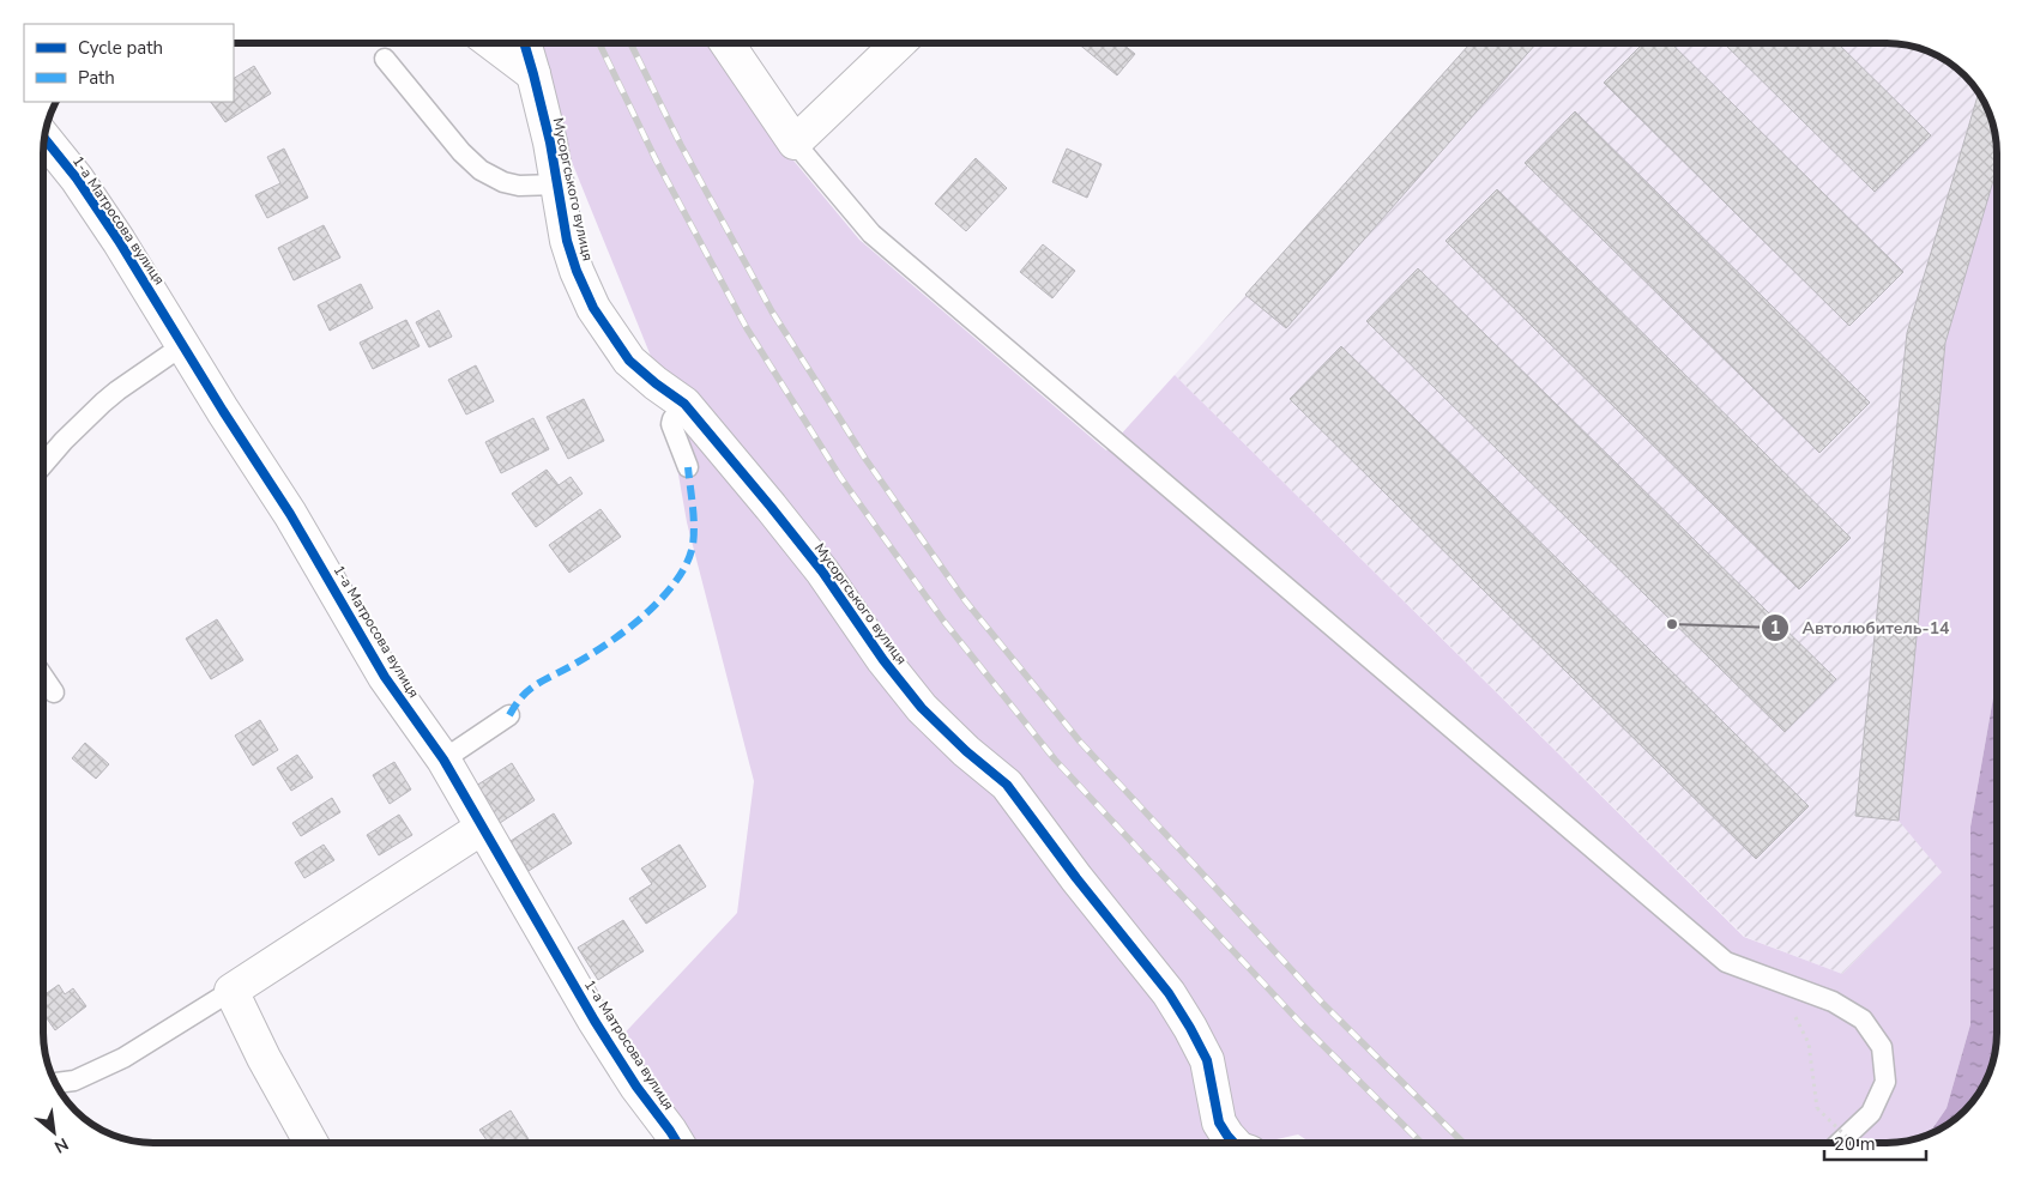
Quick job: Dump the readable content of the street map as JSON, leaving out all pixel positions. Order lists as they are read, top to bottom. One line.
{"streets":{"street":["Мусоргського вулиця","1-а Матросова вулиця"]},"places":["Автолюбитель-14"],"legend":["Cycle path","Path"],"scale_bar":"20 m","north":"bottom right"}
